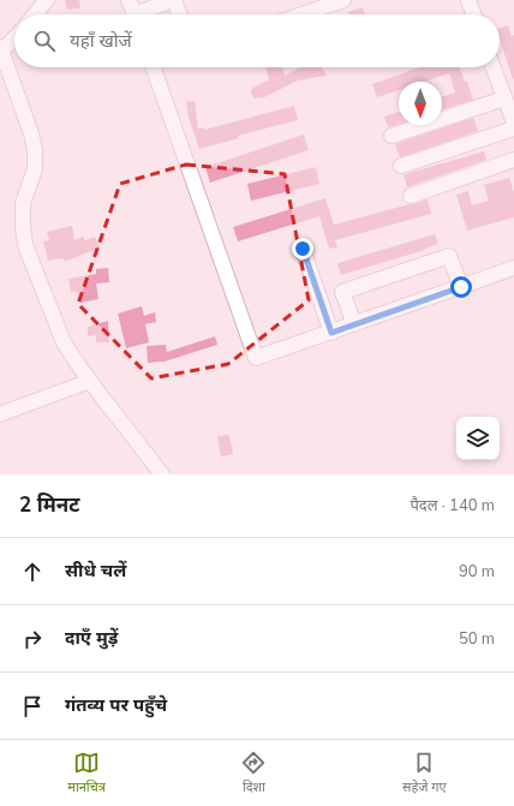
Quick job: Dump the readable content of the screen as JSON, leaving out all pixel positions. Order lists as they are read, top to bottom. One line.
{"north":"bottom","page":{"search":"यहाँ खोजें","heading":["2 मिनट","पैदल · 140 m"],"list":[["सीधे चलें","90 m"],["दाएँ मुड़ें","50 m"],"गंतव्य पर पहुँचे"],"nav":["मानचित्र","दिशा","सहेजे गए"]}}
